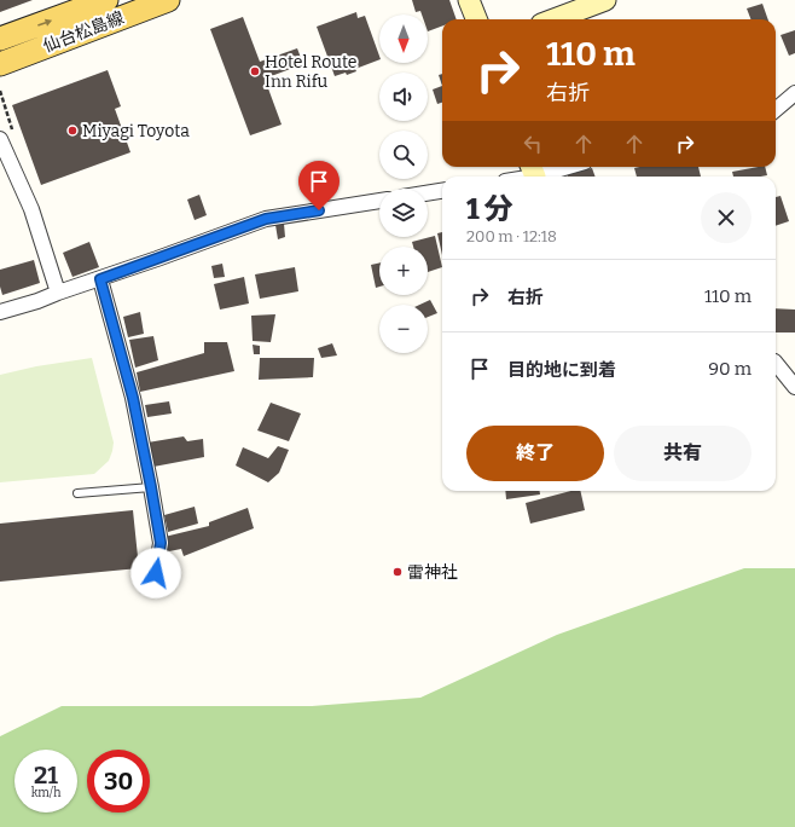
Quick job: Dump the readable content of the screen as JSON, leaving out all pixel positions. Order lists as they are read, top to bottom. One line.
{"streets":{"main road":["仙台松島線"]},"places":["Hotel Route Inn Rifu","Miyagi Toyota","雷神社"],"north":"bottom","page":{"map_buttons":["+","−"],"turn":["110 m","右折"],"heading":["1 分","200 m · 12:18"],"list":[{"name":"右折","value":"110 m"},{"name":"目的地に到着","value":"90 m"}],"buttons":["終了","共有"],"speed":"21 km/h","limit":"30"}}
